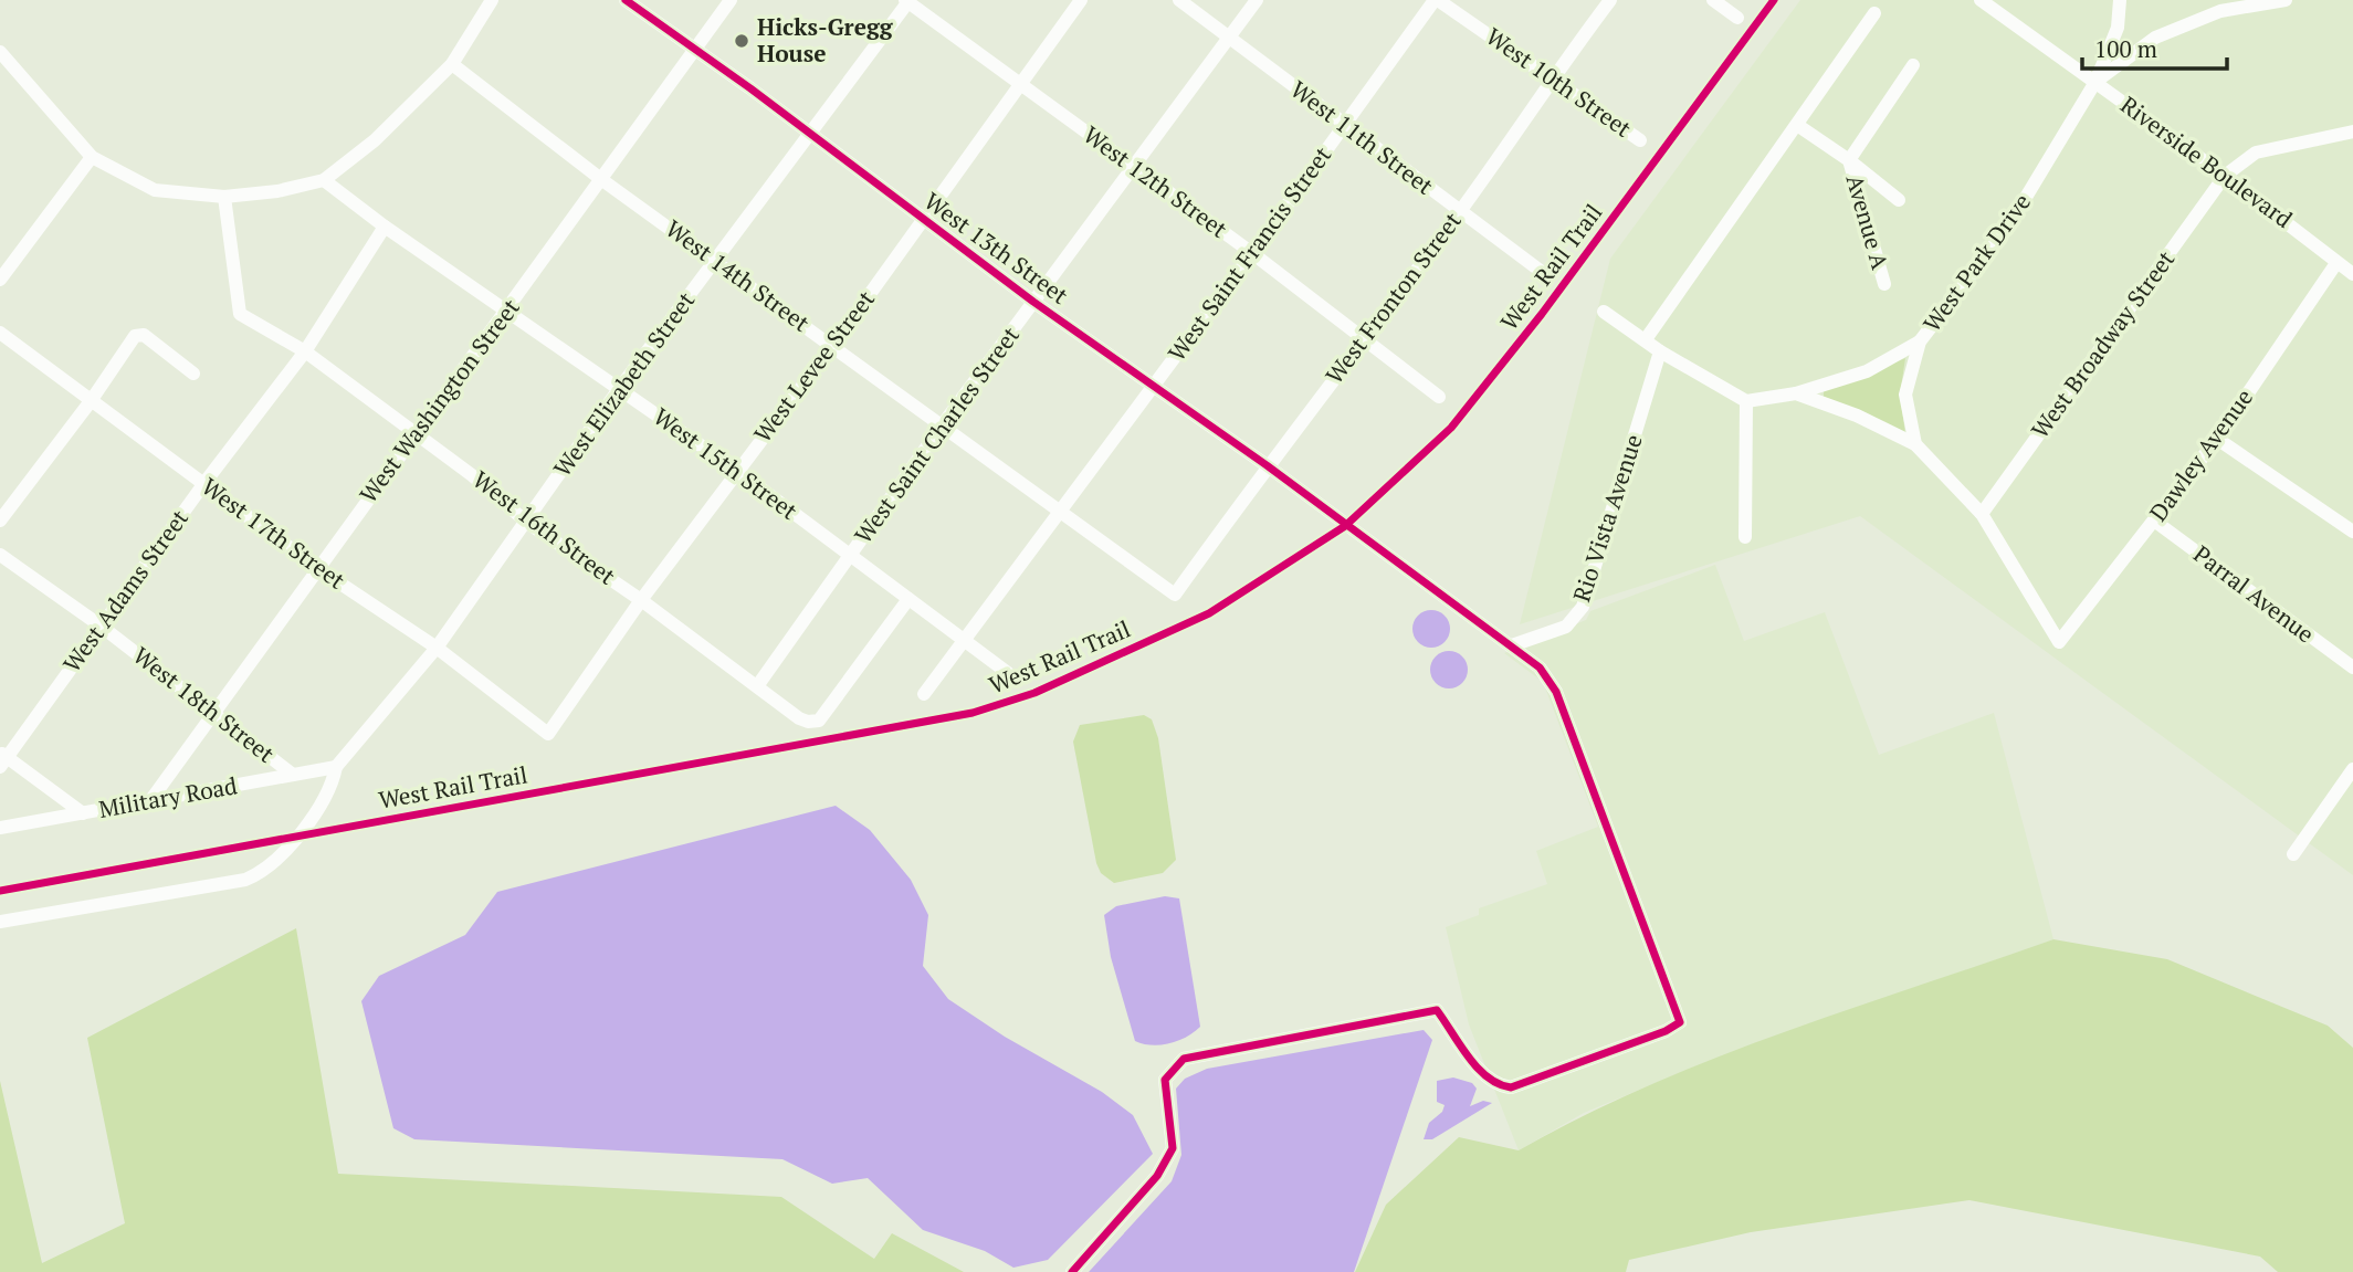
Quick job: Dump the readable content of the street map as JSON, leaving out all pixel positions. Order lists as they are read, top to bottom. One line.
{"streets":{"street":["West 10th Street","West 11th Street","Riverside Boulevard","West 12th Street","Avenue A","West 13th Street","West Saint Francis Street","West Park Drive","West 14th Street","West Fronton Street","West Broadway Street","West Levee Street","West Elizabeth Street","West Washington Street","West Saint Charles Street","Dawley Avenue","West 15th Street","Rio Vista Avenue","West 16th Street","West 17th Street","West Adams Street","Parral Avenue","West 18th Street","Military Road"],"cycle path":["West Rail Trail"]},"crossings":[["West 10th Street","West Saint Francis Street"],["West 10th Street","West Fronton Street"],["West 11th Street","West Saint Francis Street"],["West 11th Street","West Fronton Street"],["West 11th Street","West Saint Charles Street"],["Riverside Boulevard","West Park Drive"],["Riverside Boulevard","West Broadway Street"],["Riverside Boulevard","Dawley Avenue"],["West 12th Street","West Saint Francis Street"],["West 12th Street","West Fronton Street"],["West 12th Street","West Levee Street"],["West 12th Street","West Elizabeth Street"],["West 12th Street","West Saint Charles Street"],["West 13th Street","West Saint Francis Street"],["West 13th Street","West Fronton Street"],["West 13th Street","West Levee Street"],["West 13th Street","West Elizabeth Street"],["West 13th Street","West Washington Street"],["West 13th Street","West Saint Charles Street"],["West 13th Street","Rio Vista Avenue"],["West Saint Francis Street","West 14th Street"],["West Saint Francis Street","West 15th Street"],["West 14th Street","West Fronton Street"],["West 14th Street","West Levee Street"],["West 14th Street","West Elizabeth Street"],["West 14th Street","West Washington Street"],["West 14th Street","West Saint Charles Street"],["West Broadway Street","Dawley Avenue"],["West Levee Street","West 15th Street"],["West Levee Street","West 16th Street"],["West Levee Street","West 17th Street"],["West Elizabeth Street","West 15th Street"],["West Elizabeth Street","West 16th Street"],["West Elizabeth Street","West 17th Street"],["West Elizabeth Street","Military Road"],["West Washington Street","West 15th Street"],["West Washington Street","West 16th Street"],["West Washington Street","West 17th Street"],["West Washington Street","West 18th Street"],["West Washington Street","Military Road"],["West Saint Charles Street","West 15th Street"],["West Saint Charles Street","West 16th Street"],["Dawley Avenue","Parral Avenue"],["West 15th Street","West 16th Street"],["West 15th Street","West Adams Street"],["West 16th Street","West Adams Street"],["West 17th Street","West Adams Street"],["West Adams Street","West 18th Street"],["West 18th Street","Military Road"]],"places":["Hicks-Gregg House"],"scale_bar":"100 m"}
